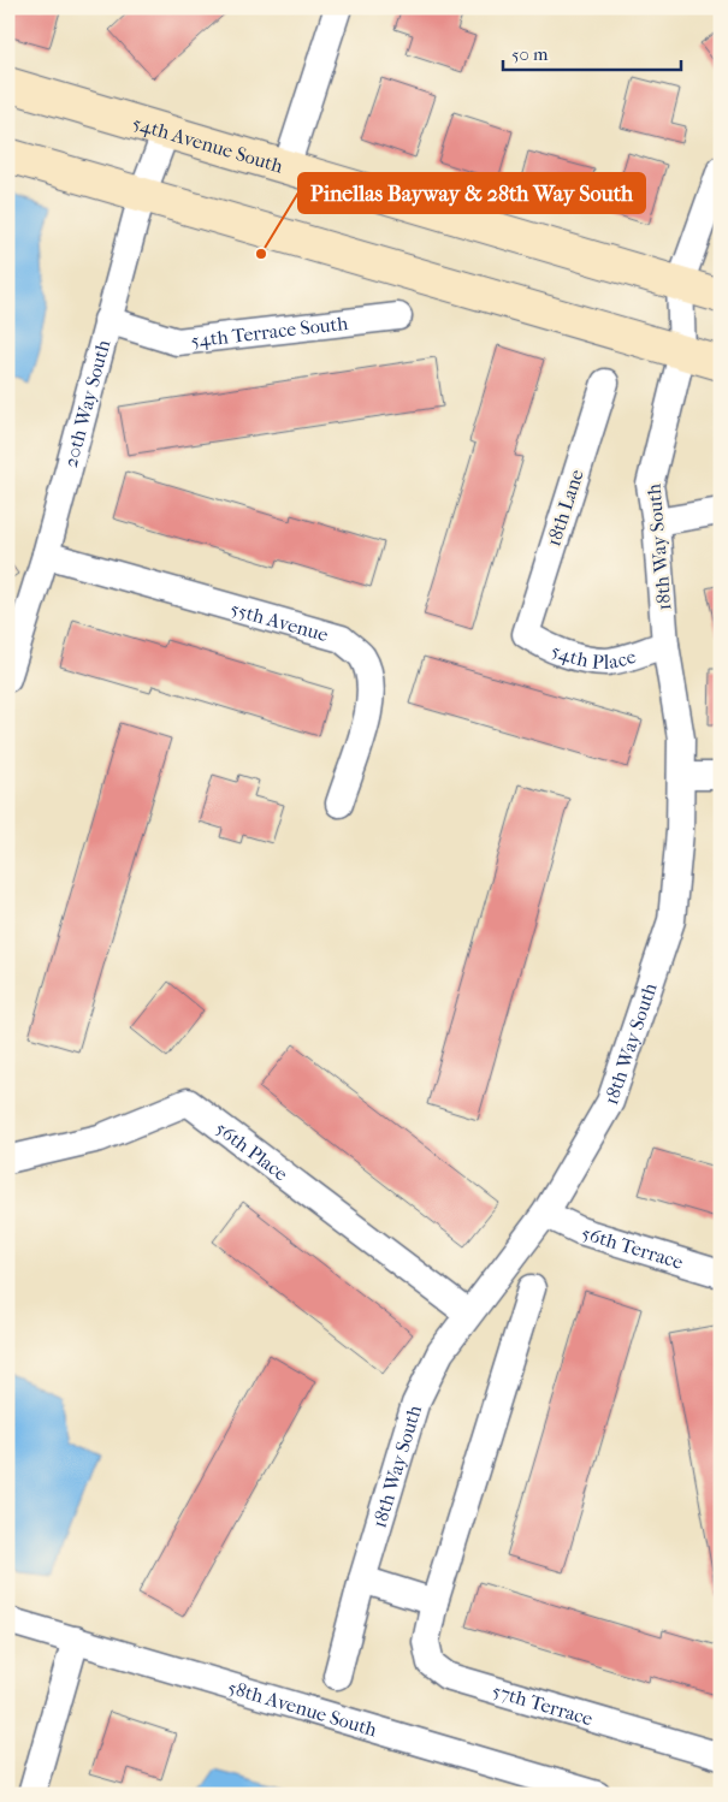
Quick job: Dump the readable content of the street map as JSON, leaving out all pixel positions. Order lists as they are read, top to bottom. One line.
{"streets":{"main road":["54th Avenue South"],"street":["54th Terrace South","20th Way South","18th Lane","18th Way South","55th Avenue","54th Place","56th Place","56th Terrace","57th Terrace","58th Avenue South"]},"crossings":[["54th Avenue South","20th Way South"],["54th Avenue South","18th Way South"],["54th Terrace South","20th Way South"],["20th Way South","55th Avenue"],["18th Lane","54th Place"],["18th Way South","54th Place"],["18th Way South","56th Place"],["18th Way South","56th Terrace"]],"places":["Pinellas Bayway & 28th Way South"],"scale_bar":"50 m"}
